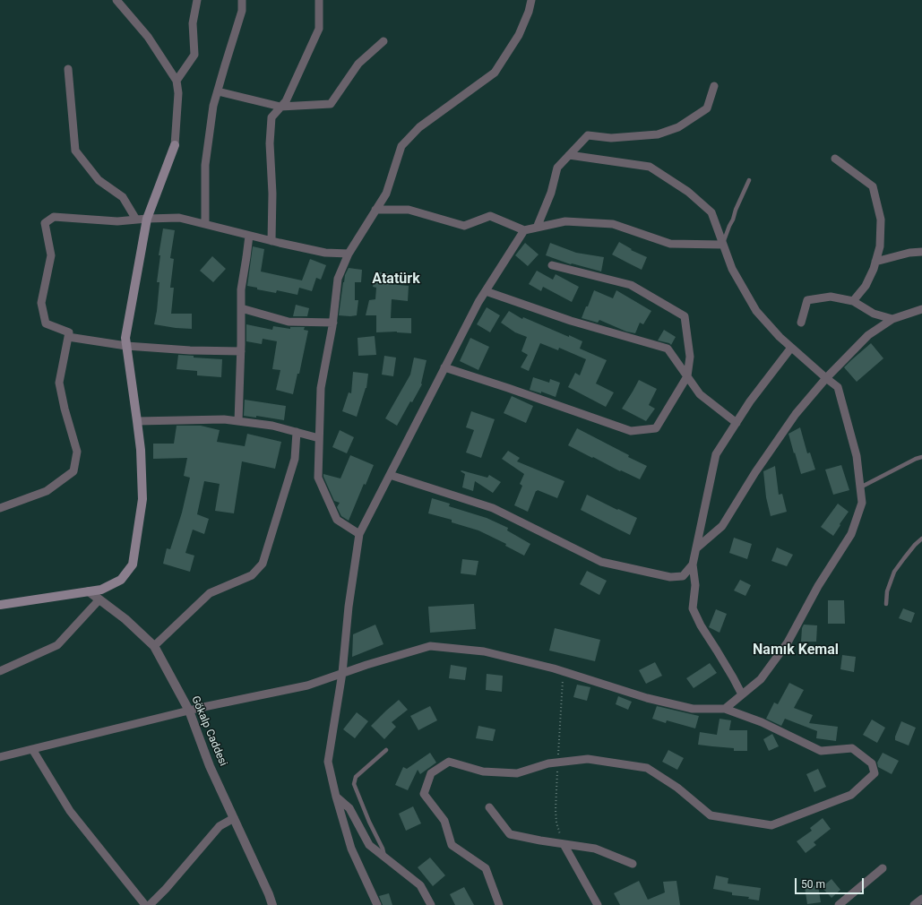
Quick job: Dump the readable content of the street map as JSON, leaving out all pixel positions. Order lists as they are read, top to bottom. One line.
{"streets":{"street":["Gökalp Caddesi"]},"districts":["Atatürk","Namık Kemal"],"scale_bar":"50 m"}
